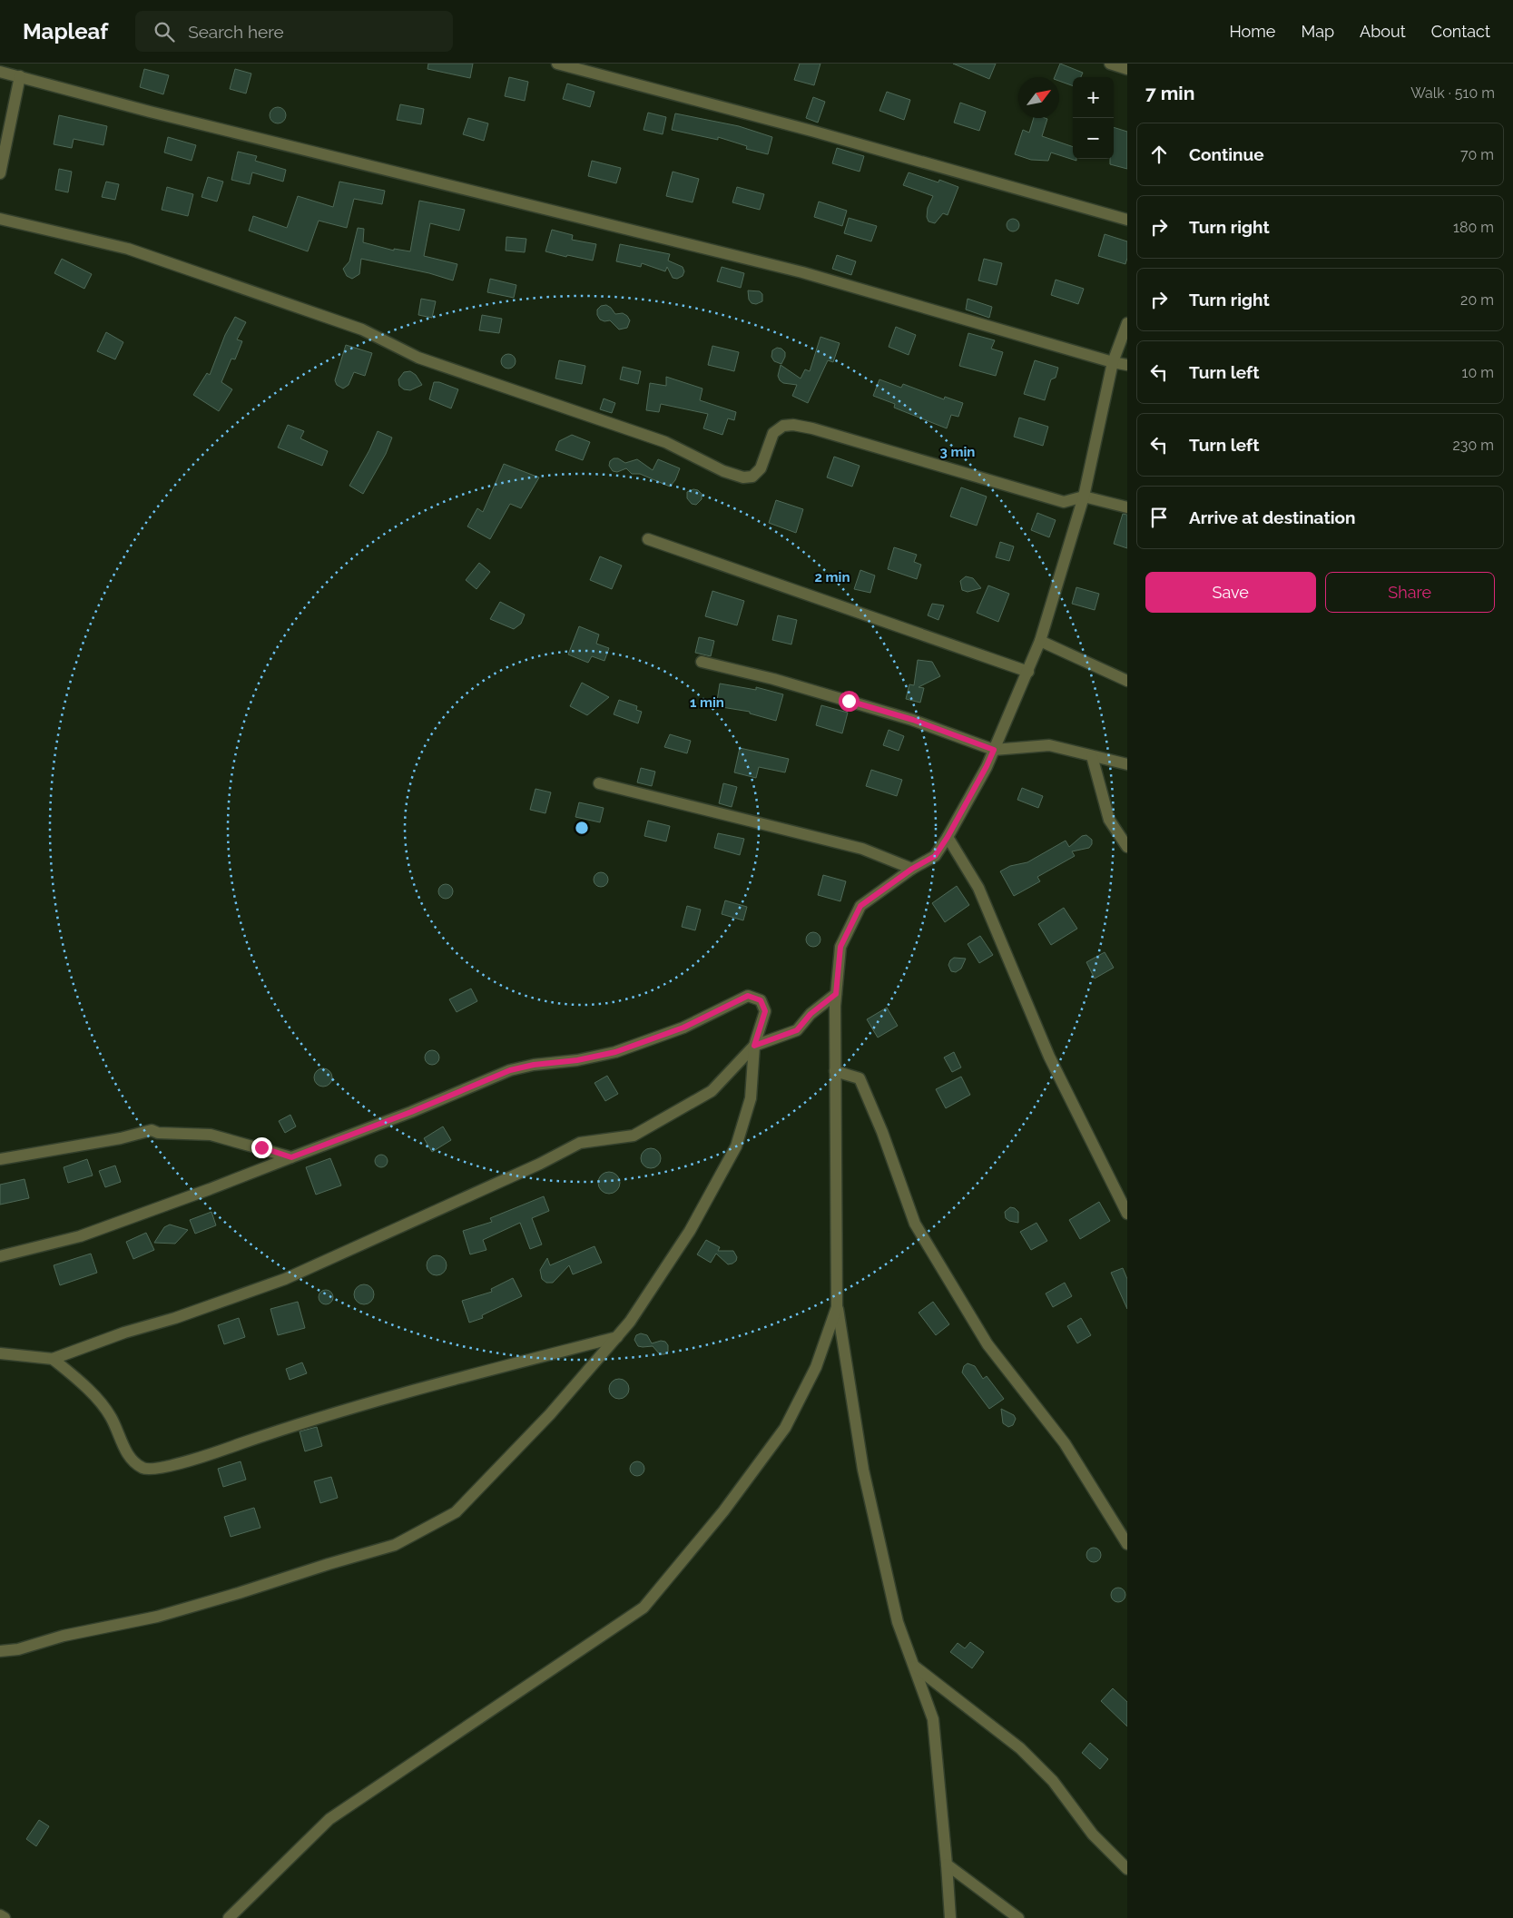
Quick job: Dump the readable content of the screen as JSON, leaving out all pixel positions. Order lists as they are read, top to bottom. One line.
{"north":"top right","page":{"header":"Mapleaf","search":"Search here","nav":["Home","Map","About","Contact"],"heading":["7 min","Walk · 510 m"],"map_buttons":["+","−"],"list":[["Continue","70 m"],["Turn right","180 m"],["Turn right","20 m"],["Turn left","10 m"],["Turn left","230 m"],"Arrive at destination"],"buttons":["Save","Share"]},"rings":["3 min","2 min","1 min"]}
